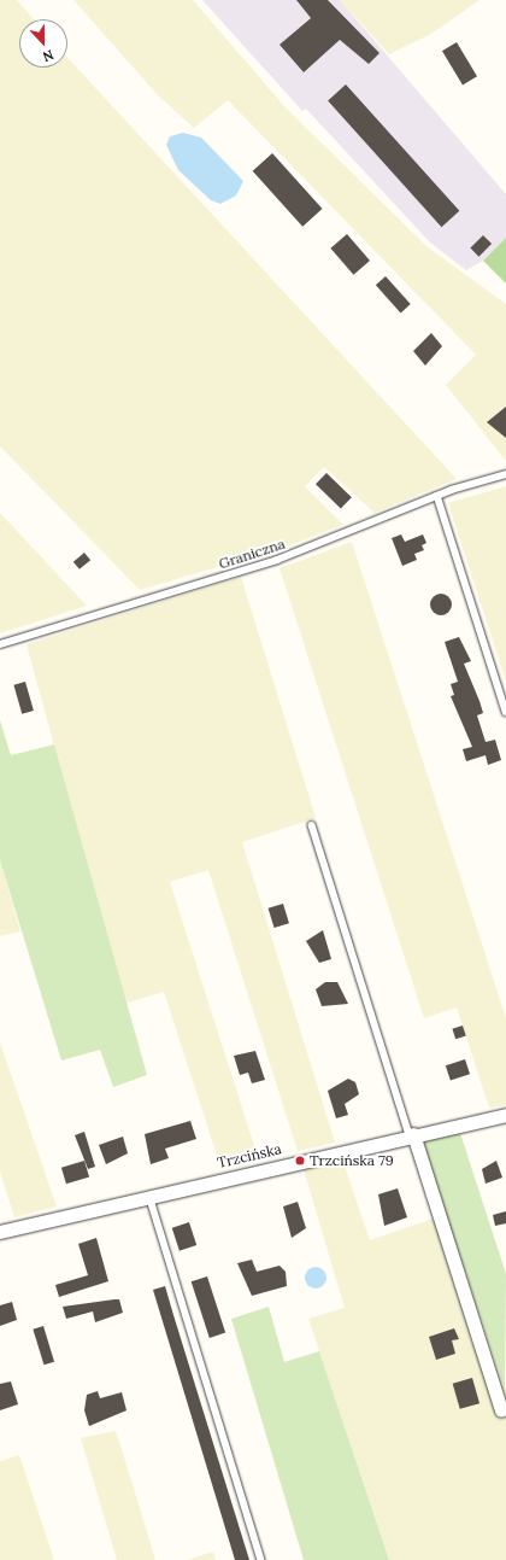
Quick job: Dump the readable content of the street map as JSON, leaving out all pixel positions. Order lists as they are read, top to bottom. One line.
{"streets":{"street":["Trzcińska"],"lane":["Graniczna"]},"places":["Trzcińska 79"],"north":"bottom"}
